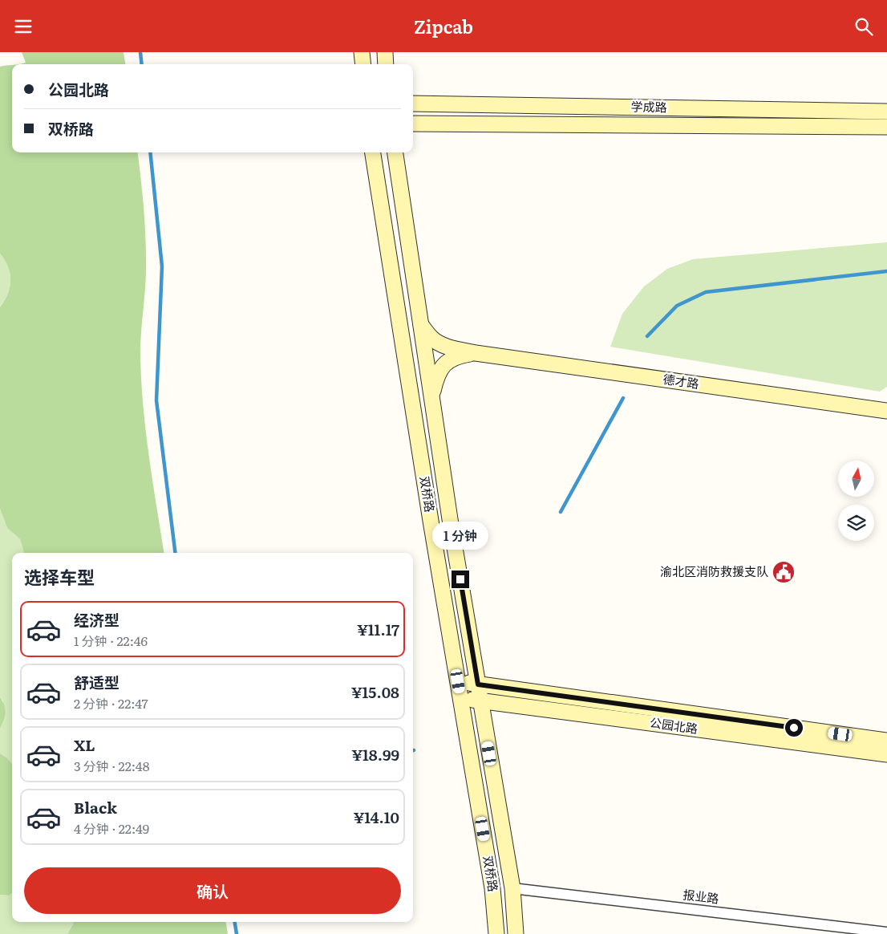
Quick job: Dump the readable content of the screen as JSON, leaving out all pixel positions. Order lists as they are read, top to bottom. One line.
{"streets":{"main road":["学成路","德才路","双桥路","公园北路"],"street":["报业路"]},"crossings":[["德才路","双桥路"],["双桥路","公园北路"],["双桥路","报业路"]],"places":{"public building":["渝北区消防救援支队"]},"north":"top","page":{"header":"Zipcab","banner":["公园北路","双桥路"],"bubble":"1 分钟","heading":"选择车型","list":[{"name":"经济型","note":"1 分钟 · 22:46","value":"¥11.17"},{"name":"舒适型","note":"2 分钟 · 22:47","value":"¥15.08"},{"name":"XL","note":"3 分钟 · 22:48","value":"¥18.99"},{"name":"Black","note":"4 分钟 · 22:49","value":"¥14.10"}],"buttons":"确认"}}
